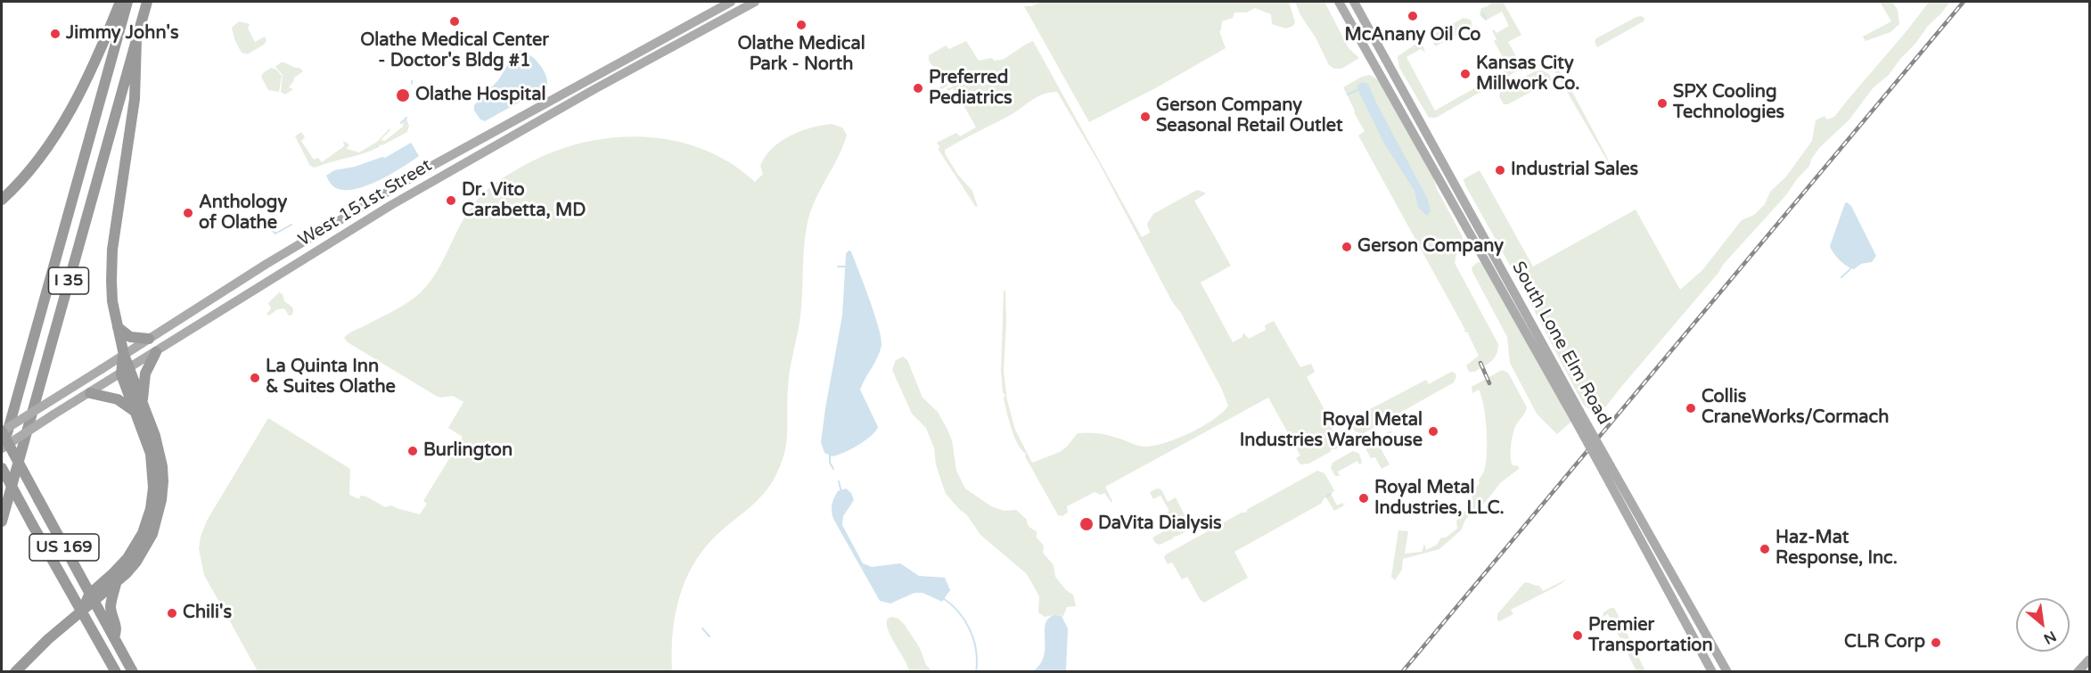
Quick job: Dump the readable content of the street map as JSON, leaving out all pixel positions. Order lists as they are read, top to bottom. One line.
{"streets":{"highway":["I 35","US 169"],"main road":["West 151st Street","South Lone Elm Road"]},"crossings":[["West 151st Street","US 169"]],"places":["McAnany Oil Co","Olathe Medical Center - Doctor's Bldg #1","Olathe Medical Park - North","Jimmy John's","Kansas City Millwork Co.","Preferred Pediatrics","Olathe Hospital","SPX Cooling Technologies","Gerson Company Seasonal Retail Outlet","Industrial Sales","Dr. Vito Carabetta, MD","Anthology of Olathe","Gerson Company","La Quinta Inn & Suites Olathe","Collis CraneWorks/Cormach","Royal Metal Industries Warehouse","Burlington","Royal Metal Industries, LLC.","DaVita Dialysis","Haz-Mat Response, Inc.","Chili's","Premier Transportation","CLR Corp"],"north":"bottom right"}
